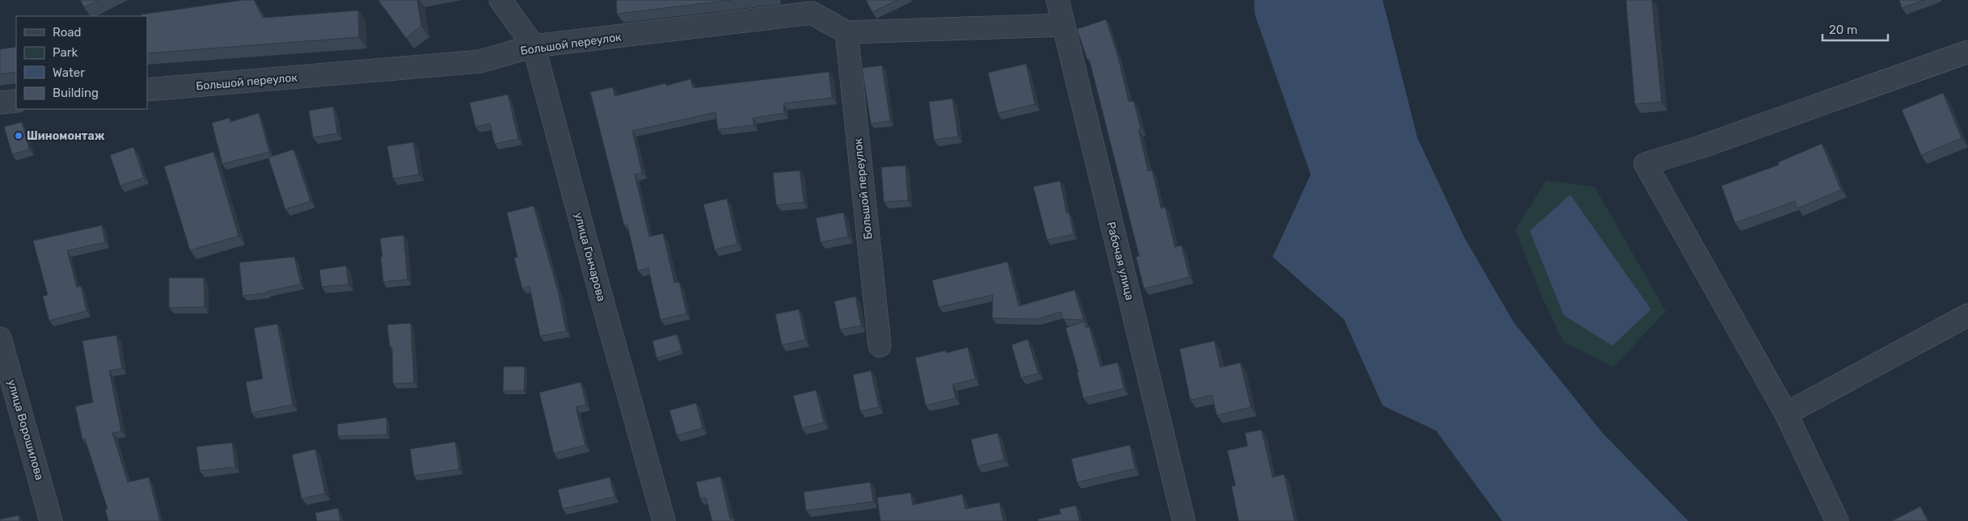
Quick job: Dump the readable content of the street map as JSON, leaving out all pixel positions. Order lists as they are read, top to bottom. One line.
{"streets":{"street":["Большой переулок","улица Гончарова","Рабочая улица","улица Ворошилова"]},"crossings":[["Большой переулок","улица Гончарова"]],"places":["Шиномонтаж"],"legend":["Road","Park","Water","Building"],"scale_bar":"20 m"}
